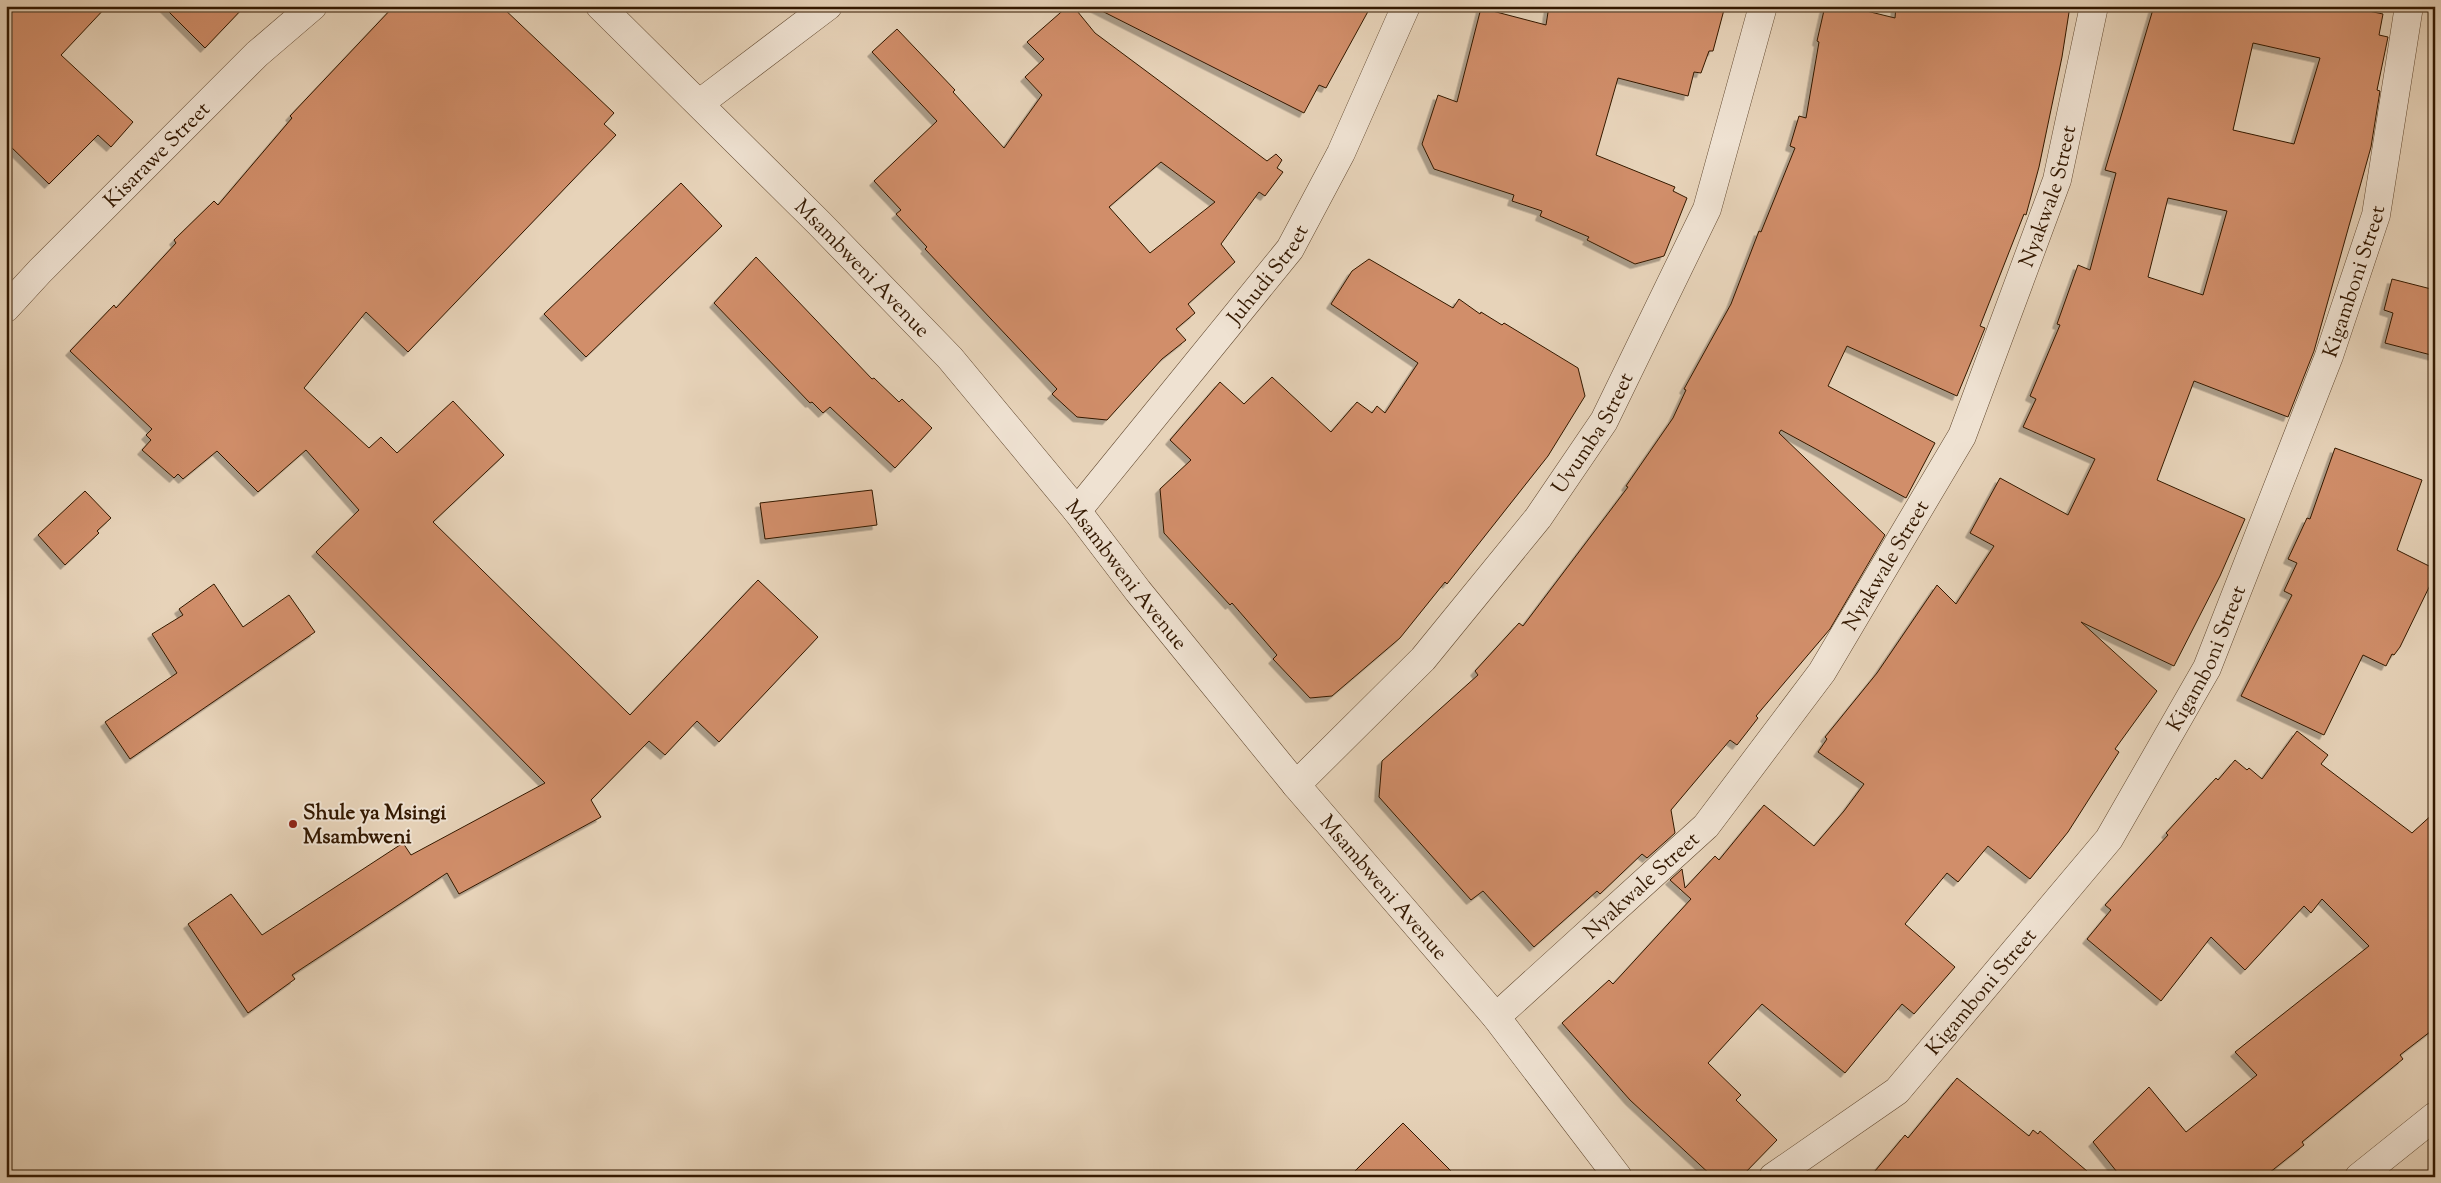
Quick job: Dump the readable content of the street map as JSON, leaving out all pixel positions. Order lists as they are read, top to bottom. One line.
{"streets":{"street":["Kisarawe Street","Nyakwale Street","Msambweni Avenue","Juhudi Street","Kigamboni Street","Uvumba Street"]},"crossings":[["Nyakwale Street","Msambweni Avenue"],["Msambweni Avenue","Juhudi Street"],["Msambweni Avenue","Uvumba Street"]],"places":["Shule ya Msingi Msambweni"]}
